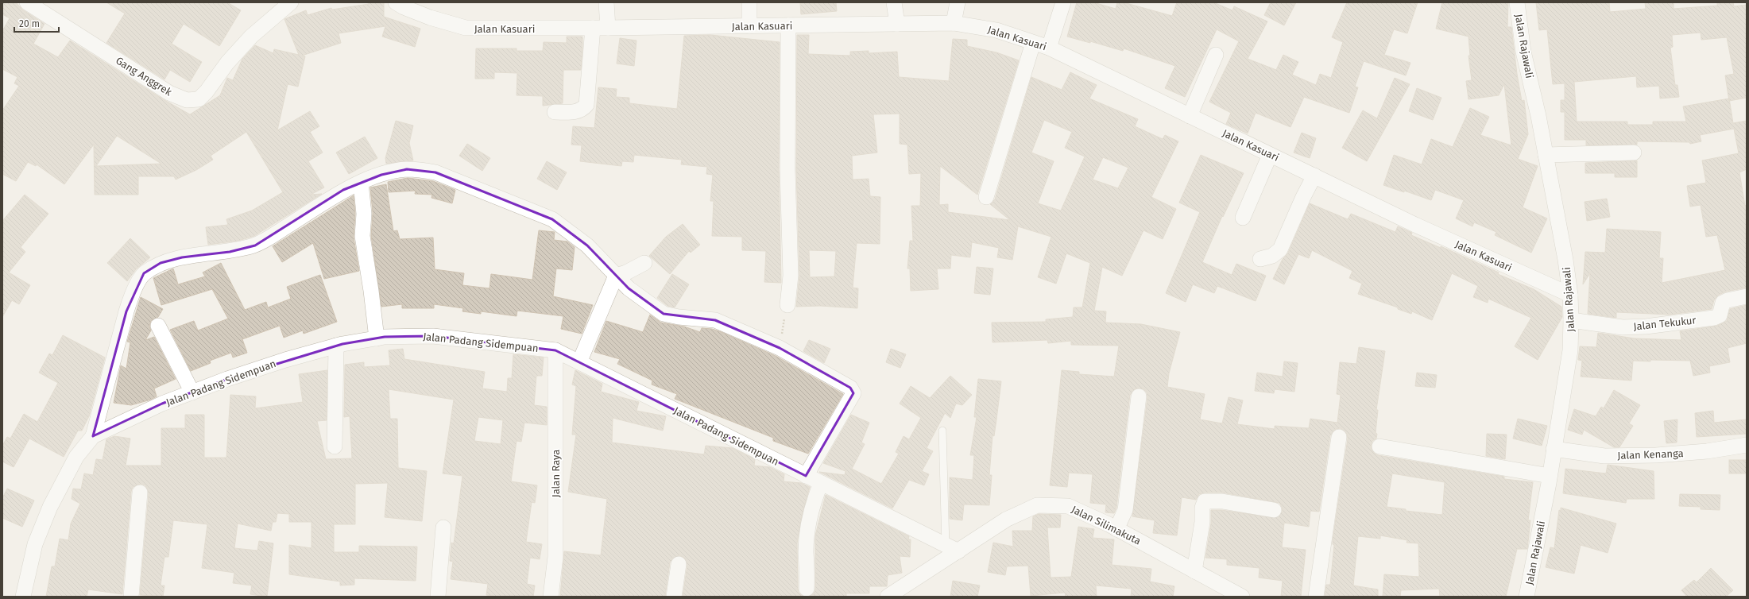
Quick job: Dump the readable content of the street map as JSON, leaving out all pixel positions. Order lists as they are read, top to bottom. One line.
{"streets":{"street":["Jalan Kasuari","Jalan Rajawali","Gang Anggrek","Jalan Tekukur","Jalan Padang Sidempuan","Jalan Kenanga","Jalan Raya","Jalan Silimakuta"]},"crossings":[["Jalan Kasuari","Jalan Rajawali"],["Jalan Rajawali","Jalan Tekukur"],["Jalan Rajawali","Jalan Kenanga"],["Jalan Padang Sidempuan","Jalan Raya"],["Jalan Padang Sidempuan","Jalan Silimakuta"]],"scale_bar":"20 m"}
